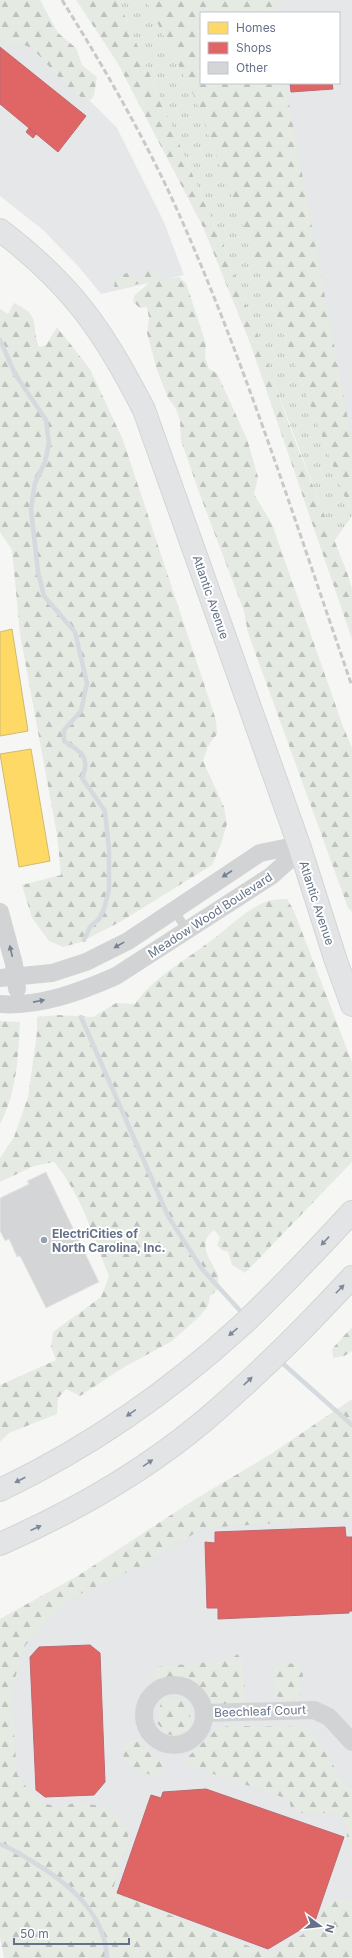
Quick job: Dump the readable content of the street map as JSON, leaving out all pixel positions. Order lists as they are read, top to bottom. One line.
{"streets":{"main road":["Atlantic Avenue"],"street":["Meadow Wood Boulevard","Beechleaf Court"]},"crossings":[["Atlantic Avenue","Meadow Wood Boulevard"]],"places":["ElectriCities of North Carolina, Inc."],"legend":["Homes","Shops","Other"],"scale_bar":"50 m","north":"right"}
